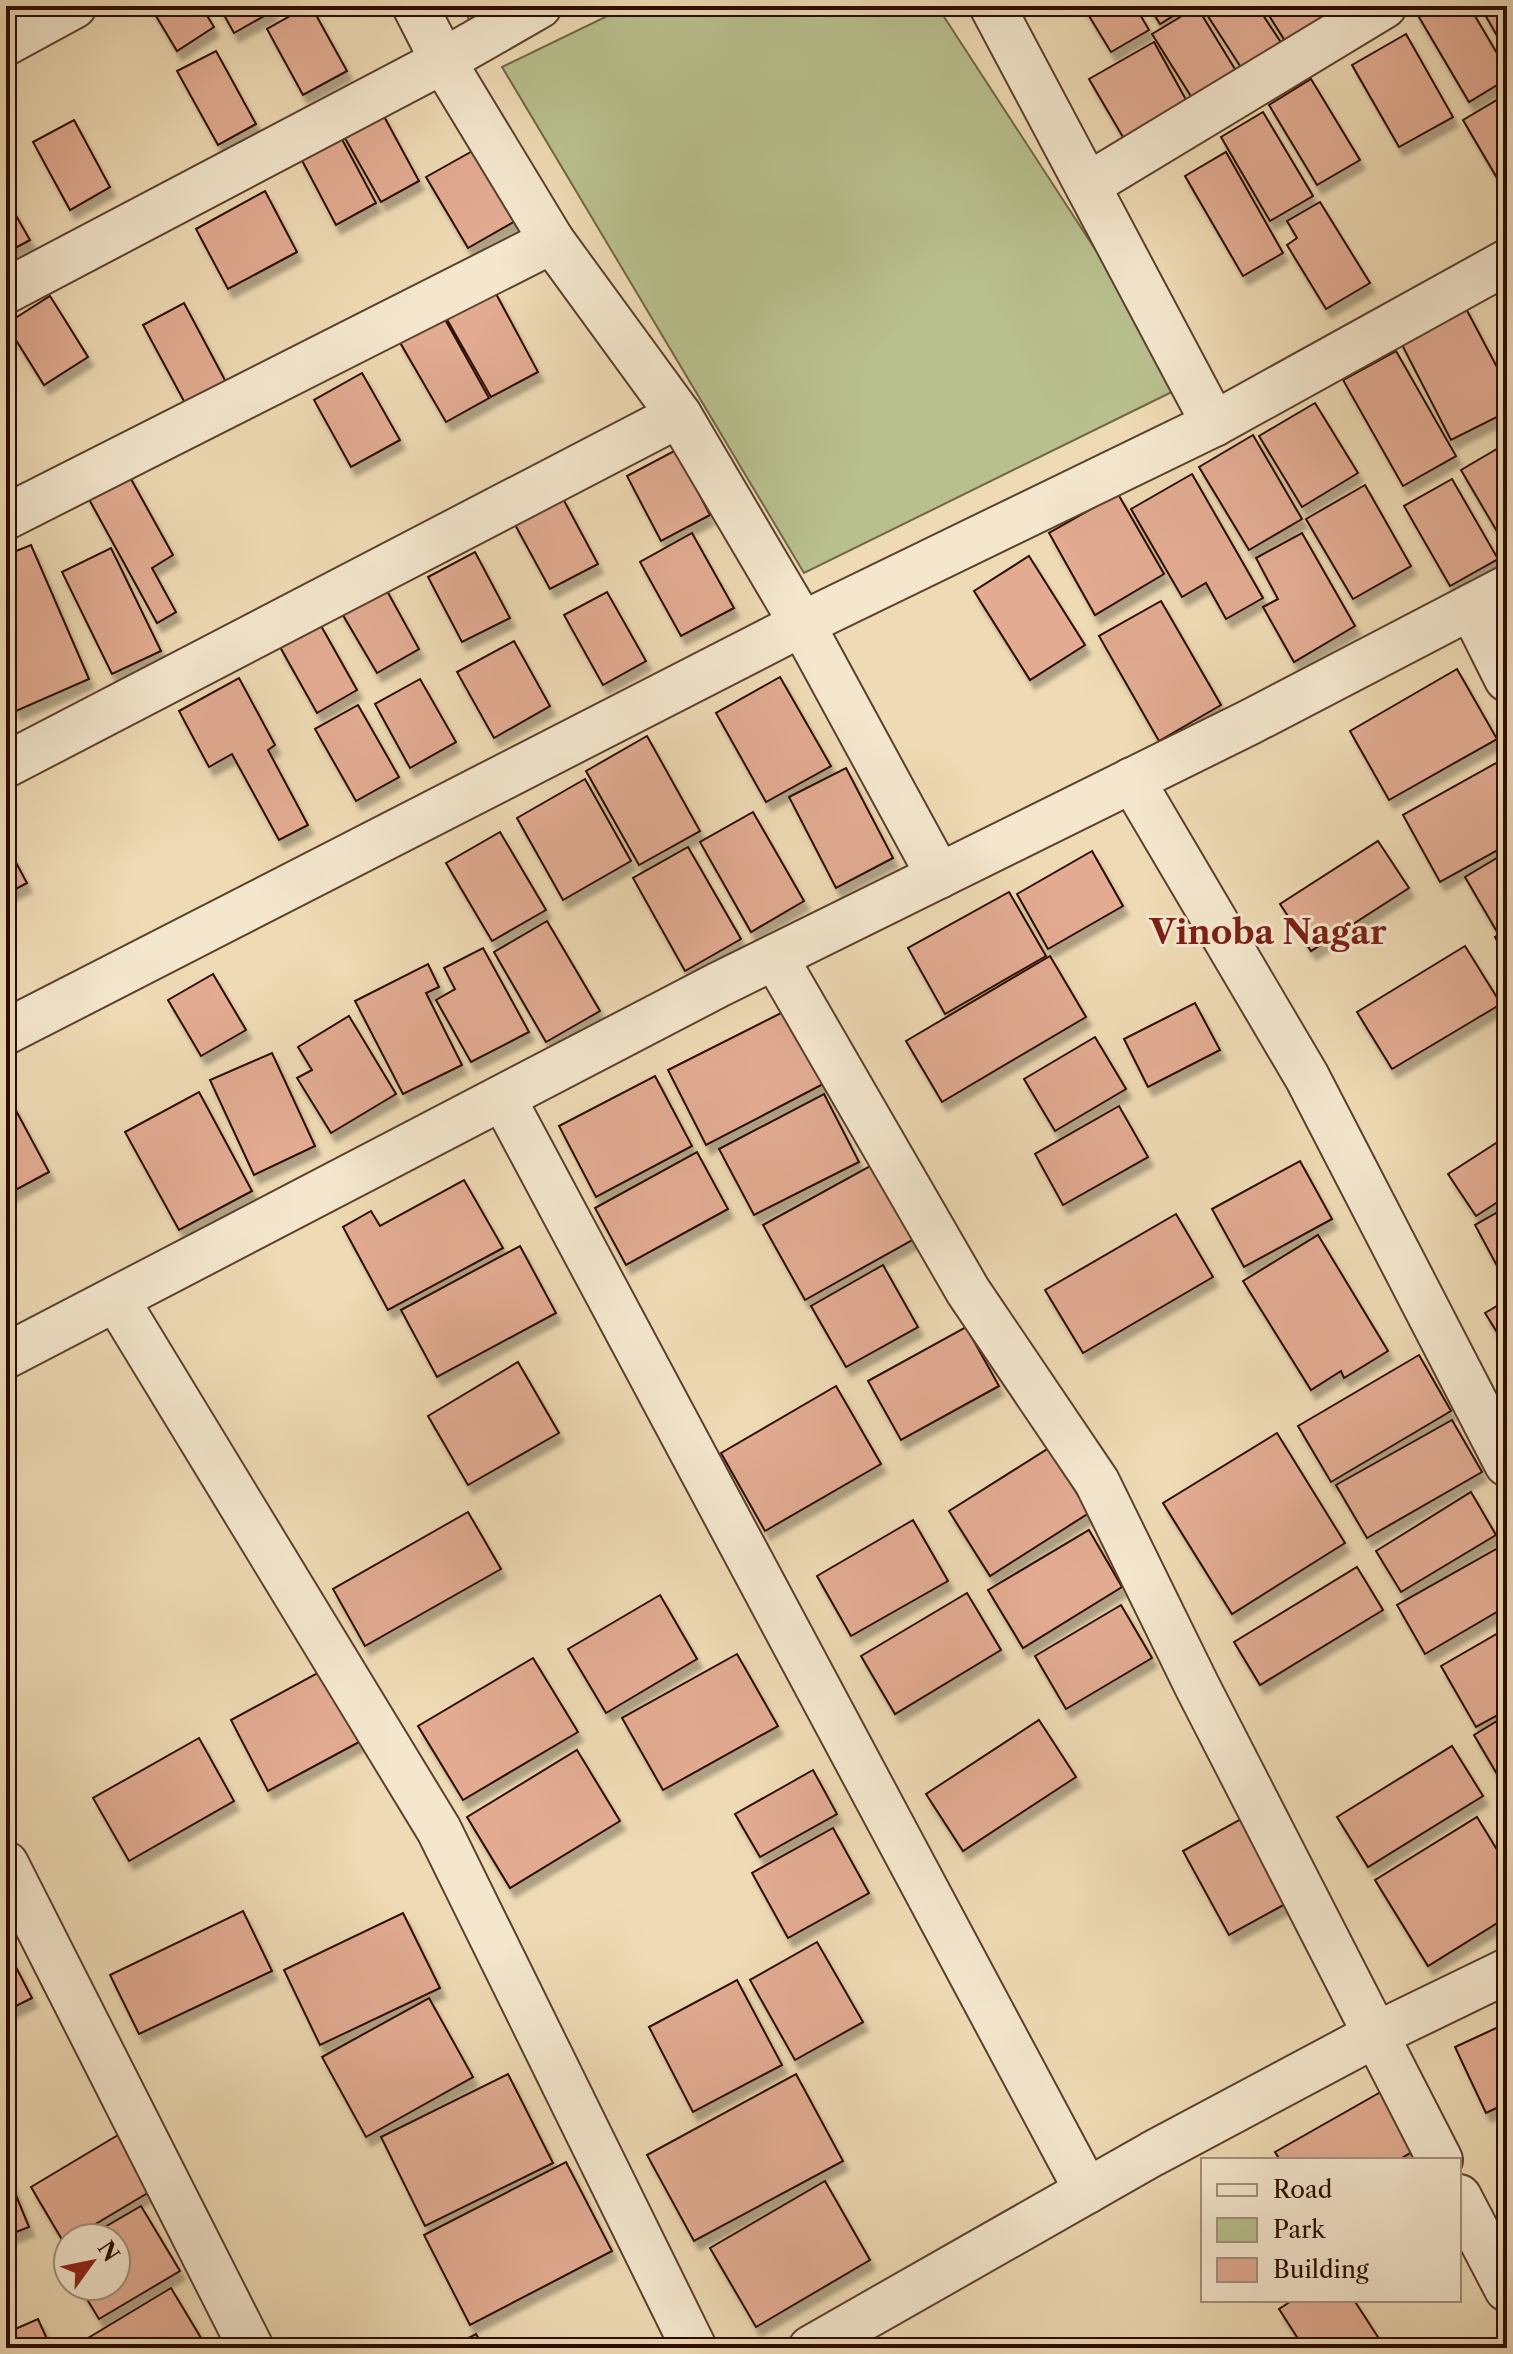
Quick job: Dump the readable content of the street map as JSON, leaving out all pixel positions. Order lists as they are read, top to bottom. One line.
{"districts":["Vinoba Nagar"],"legend":["Road","Park","Building"],"north":"top right"}
